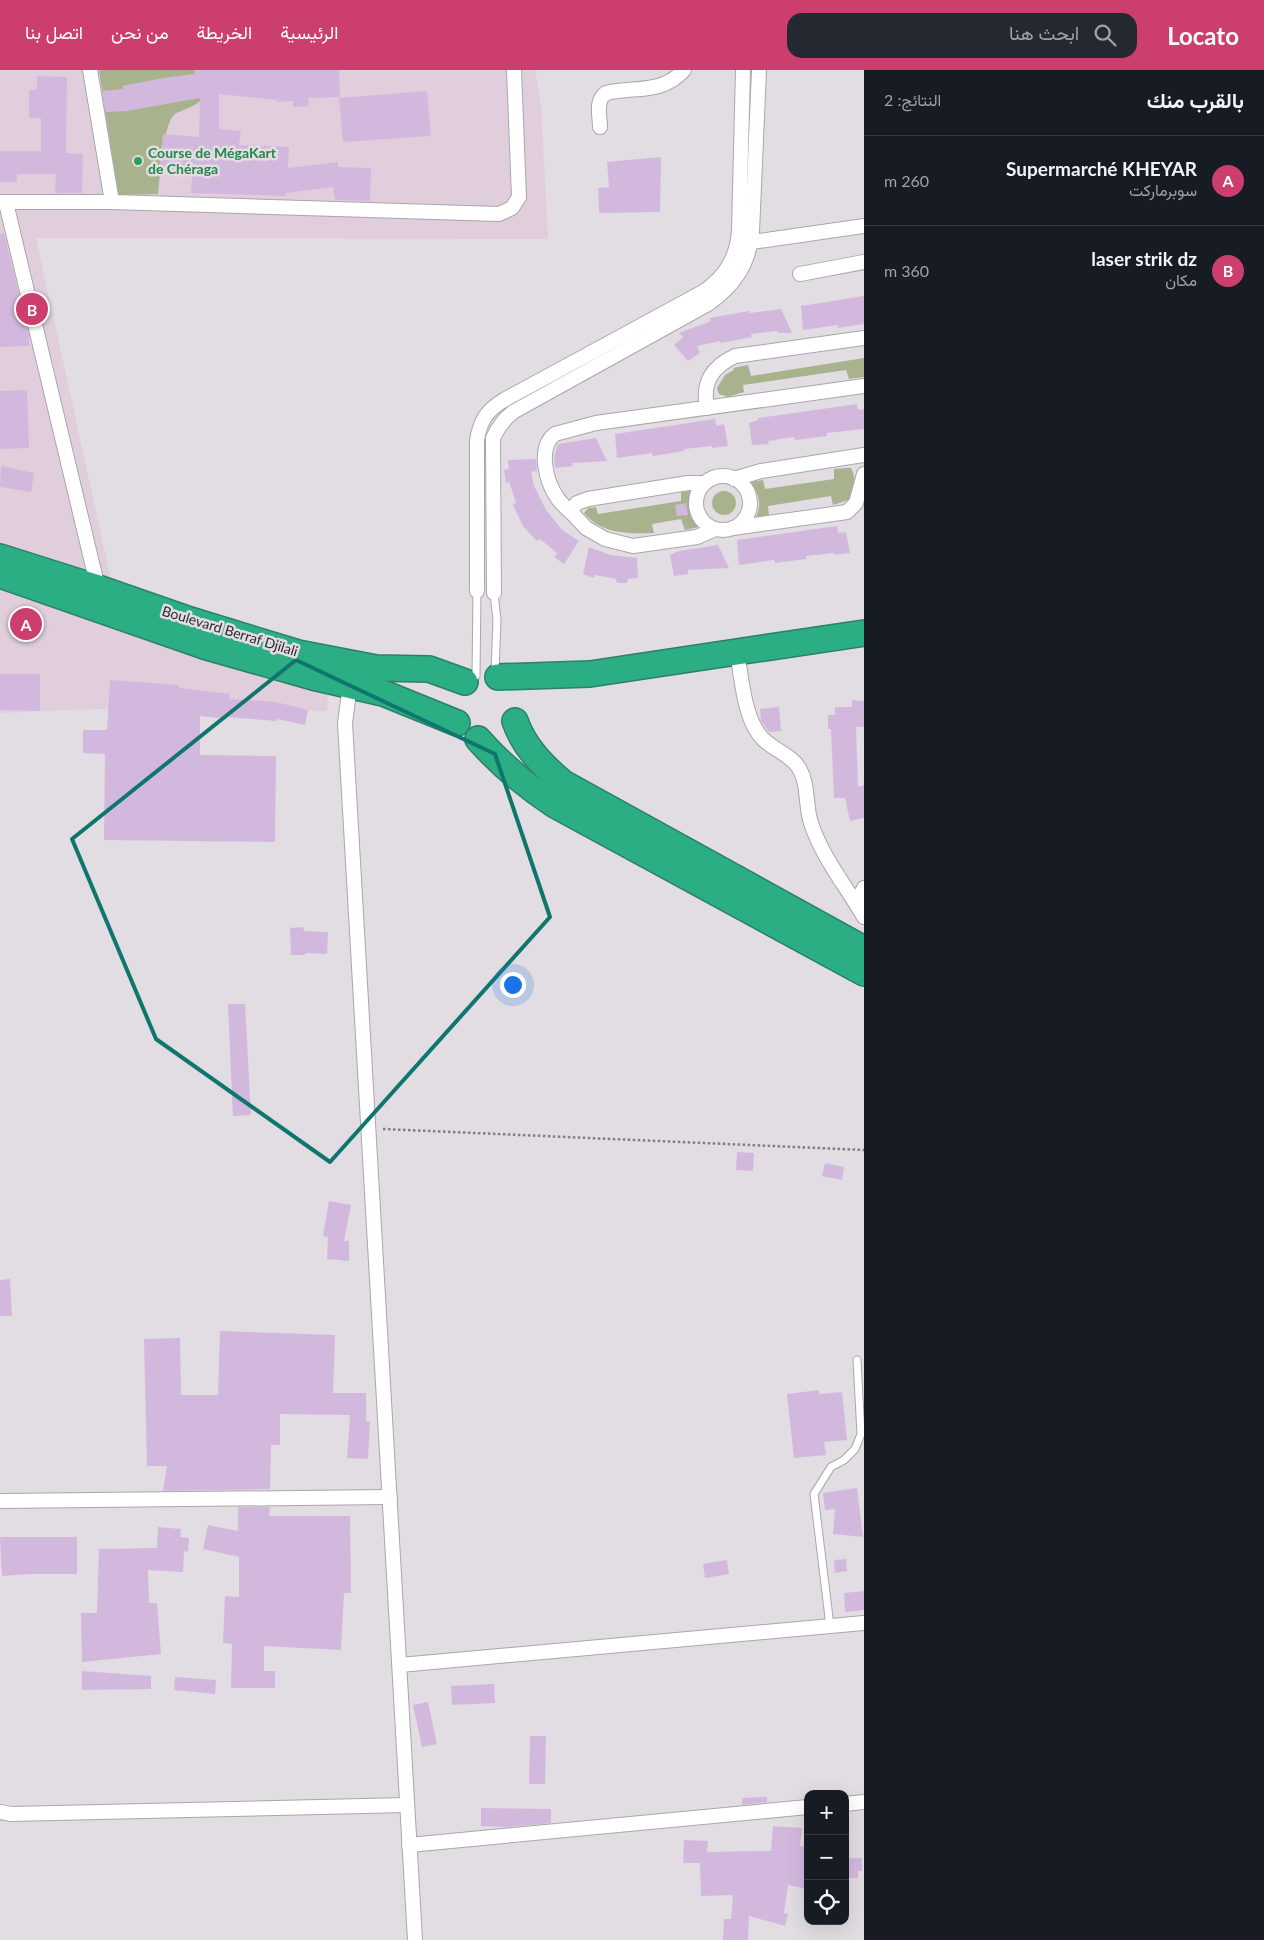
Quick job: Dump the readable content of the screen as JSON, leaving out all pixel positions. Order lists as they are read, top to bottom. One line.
{"streets":{"highway":["Boulevard Berraf Djilali"]},"places":["Course de MégaKart de Chéraga"],"page":{"header":"Locato","search":"ابحث هنا","nav":["الرئيسية","الخريطة","من نحن","اتصل بنا"],"heading":["بالقرب منك","النتائج: 2"],"list":[{"mark":"A","name":"Supermarché KHEYAR","note":"سوبرماركت","value":"260 m"},{"mark":"B","name":"laser strik dz","note":"مكان","value":"360 m"}],"pins":["B","A"],"map_buttons":["+","−"]}}
